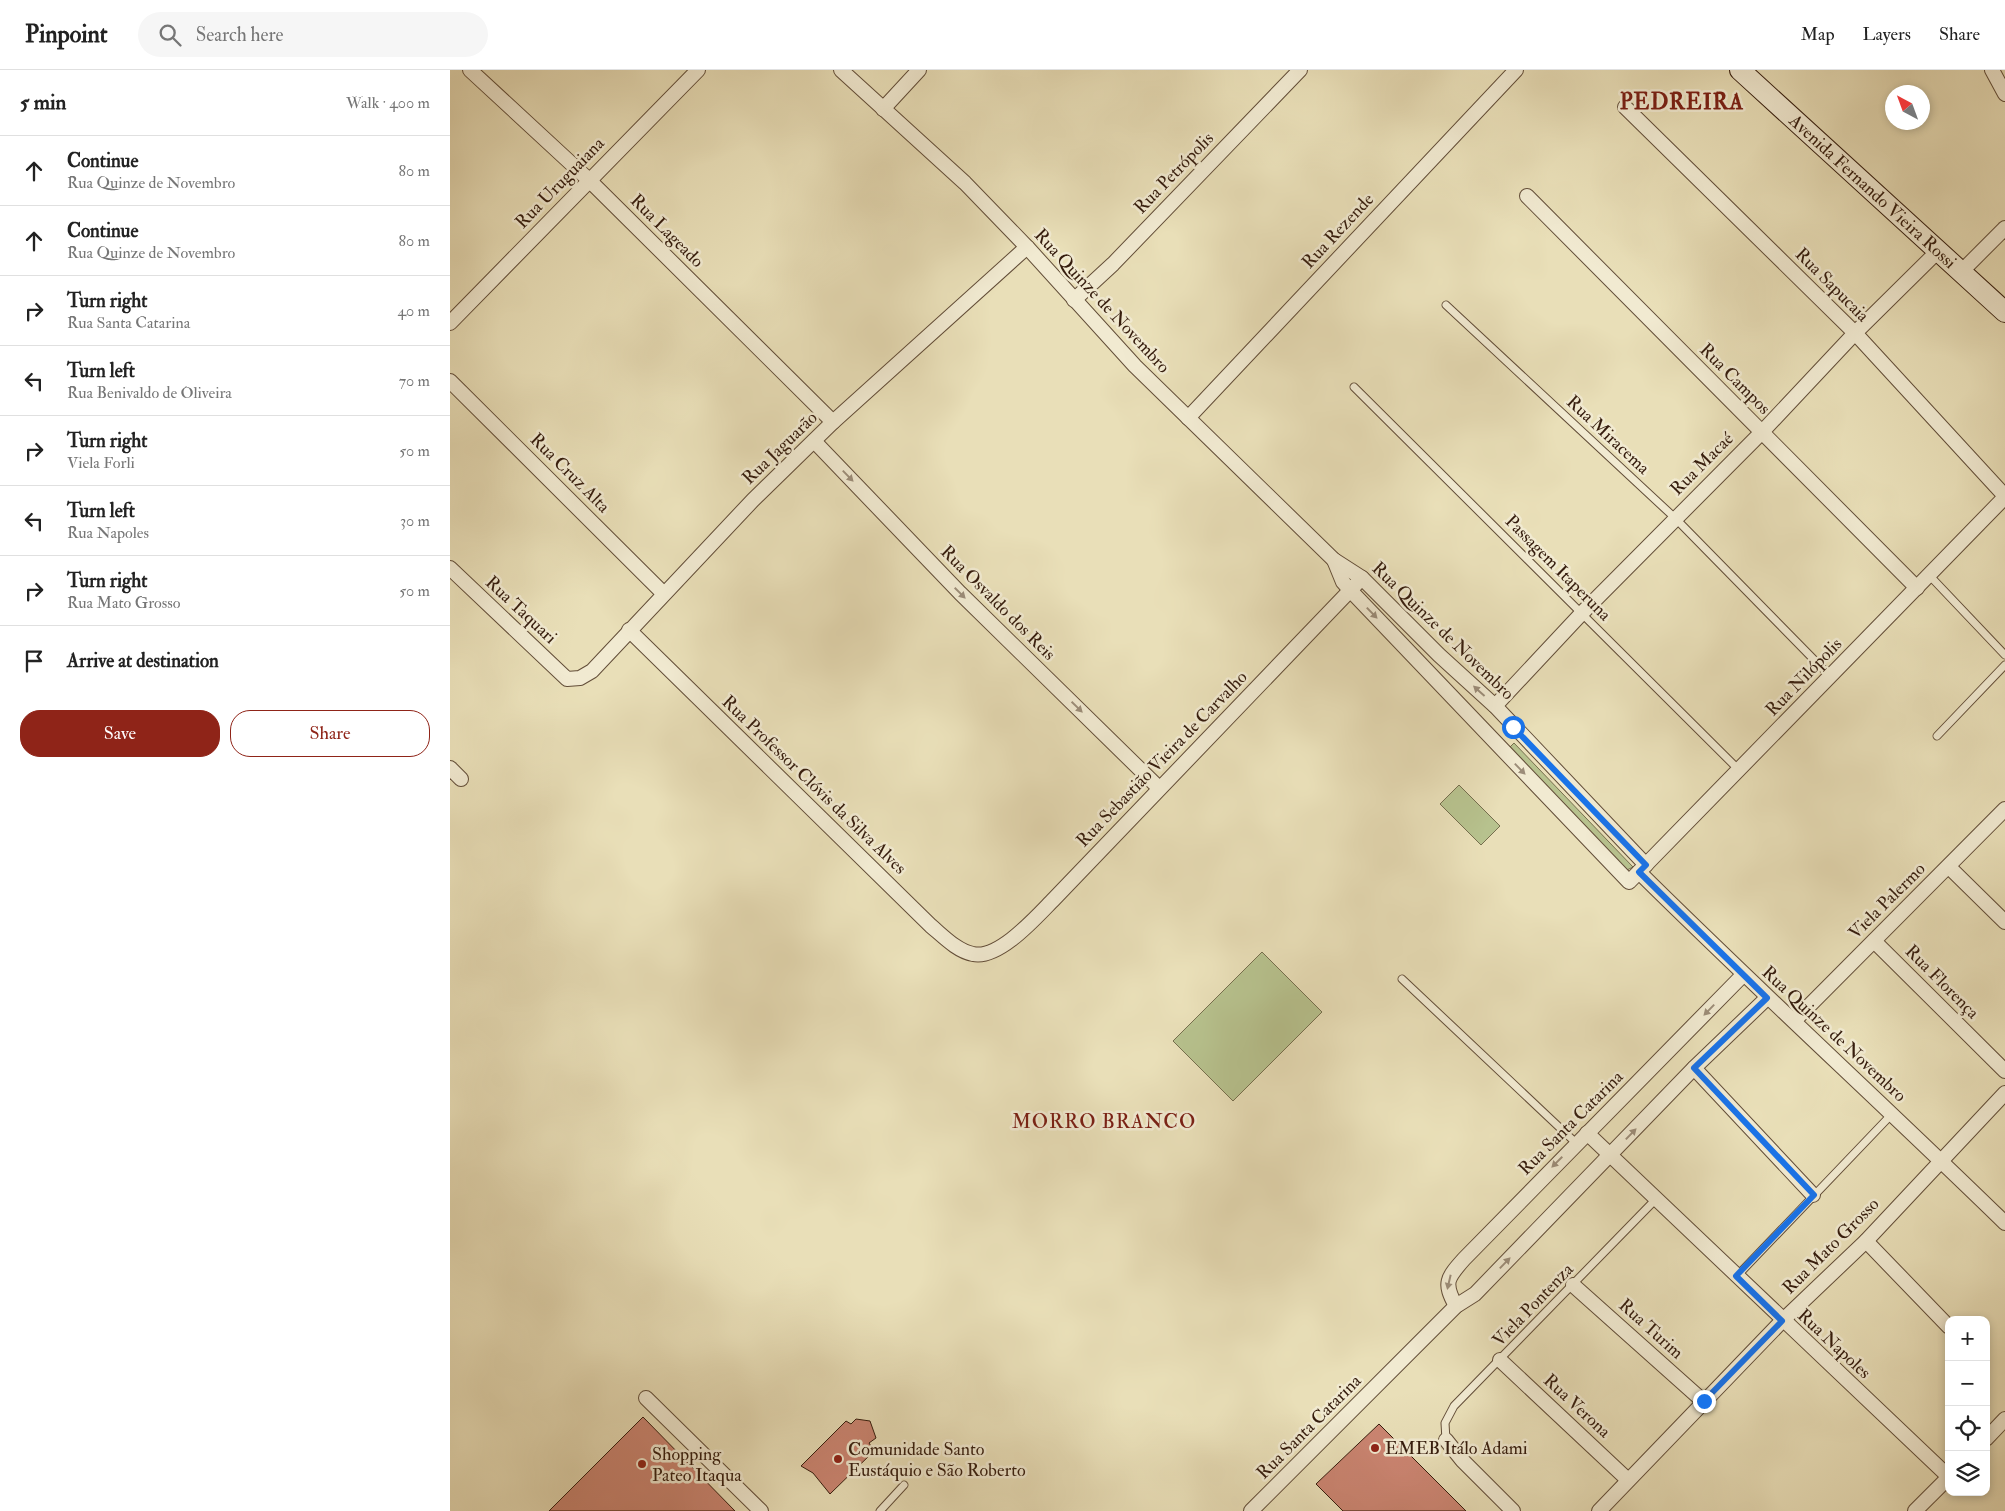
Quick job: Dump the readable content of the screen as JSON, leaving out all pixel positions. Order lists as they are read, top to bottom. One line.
{"streets":{"street":["Rua Petrópolis","Rua Uruguaiana","Avenida Fernando Vieira Rossi","Rua Lageado","Rua Rezende","Rua Sapucaia","Rua Quinze de Novembro","Rua Campos","Rua Jaguarão","Rua Macaé","Rua Cruz Alta","Rua Osvaldo dos Reis","Rua Taquari","Rua Nilópolis","Rua Sebastião Vieira de Carvalho","Rua Professor Clóvis da Silva Alves","Viela Palermo","Rua Florença","Rua Santa Catarina","Rua Mato Grosso","Rua Turim","Rua Napoles","Rua Verona"],"lane":["Rua Miracema","Passagem Itaperuna","Viela Pontenza"]},"crossings":[["Rua Petrópolis","Rua Quinze de Novembro"],["Rua Uruguaiana","Rua Lageado"],["Avenida Fernando Vieira Rossi","Rua Macaé"],["Rua Lageado","Rua Jaguarão"],["Rua Rezende","Rua Quinze de Novembro"],["Rua Sapucaia","Rua Macaé"],["Rua Sapucaia","Rua Nilópolis"],["Rua Quinze de Novembro","Rua Jaguarão"],["Rua Quinze de Novembro","Rua Macaé"],["Rua Quinze de Novembro","Rua Nilópolis"],["Rua Quinze de Novembro","Rua Sebastião Vieira de Carvalho"],["Rua Quinze de Novembro","Viela Palermo"],["Rua Quinze de Novembro","Rua Santa Catarina"],["Rua Quinze de Novembro","Rua Mato Grosso"],["Rua Campos","Rua Macaé"],["Rua Campos","Rua Nilópolis"],["Rua Miracema","Rua Macaé"],["Rua Miracema","Rua Nilópolis"],["Rua Jaguarão","Rua Cruz Alta"],["Rua Jaguarão","Rua Osvaldo dos Reis"],["Rua Jaguarão","Rua Taquari"],["Rua Jaguarão","Rua Professor Clóvis da Silva Alves"],["Rua Macaé","Passagem Itaperuna"],["Passagem Itaperuna","Rua Nilópolis"],["Rua Osvaldo dos Reis","Rua Sebastião Vieira de Carvalho"],["Rua Sebastião Vieira de Carvalho","Rua Professor Clóvis da Silva Alves"],["Viela Palermo","Rua Florença"],["Rua Santa Catarina","Rua Napoles"],["Rua Mato Grosso","Rua Turim"],["Rua Mato Grosso","Rua Napoles"],["Rua Mato Grosso","Rua Verona"],["Viela Pontenza","Rua Turim"],["Viela Pontenza","Rua Napoles"],["Viela Pontenza","Rua Verona"]],"one_way":["Rua Osvaldo dos Reis"],"districts":["PEDREIRA","MORRO BRANCO"],"places":["EMEB Itálo Adami","Comunidade Santo Eustáquio e São Roberto","Shopping Pateo Itaqua"],"north":"top left","page":{"header":"Pinpoint","search":"Search here","nav":["Map","Layers","Share"],"heading":["5 min","Walk · 400 m"],"list":[["Continue","Rua Quinze de Novembro","80 m"],["Continue","Rua Quinze de Novembro","80 m"],["Turn right","Rua Santa Catarina","40 m"],["Turn left","Rua Benivaldo de Oliveira","70 m"],["Turn right","Viela Forli","50 m"],["Turn left","Rua Napoles","30 m"],["Turn right","Rua Mato Grosso","50 m"],"Arrive at destination"],"buttons":["Save","Share"],"map_buttons":["+","−"]}}
